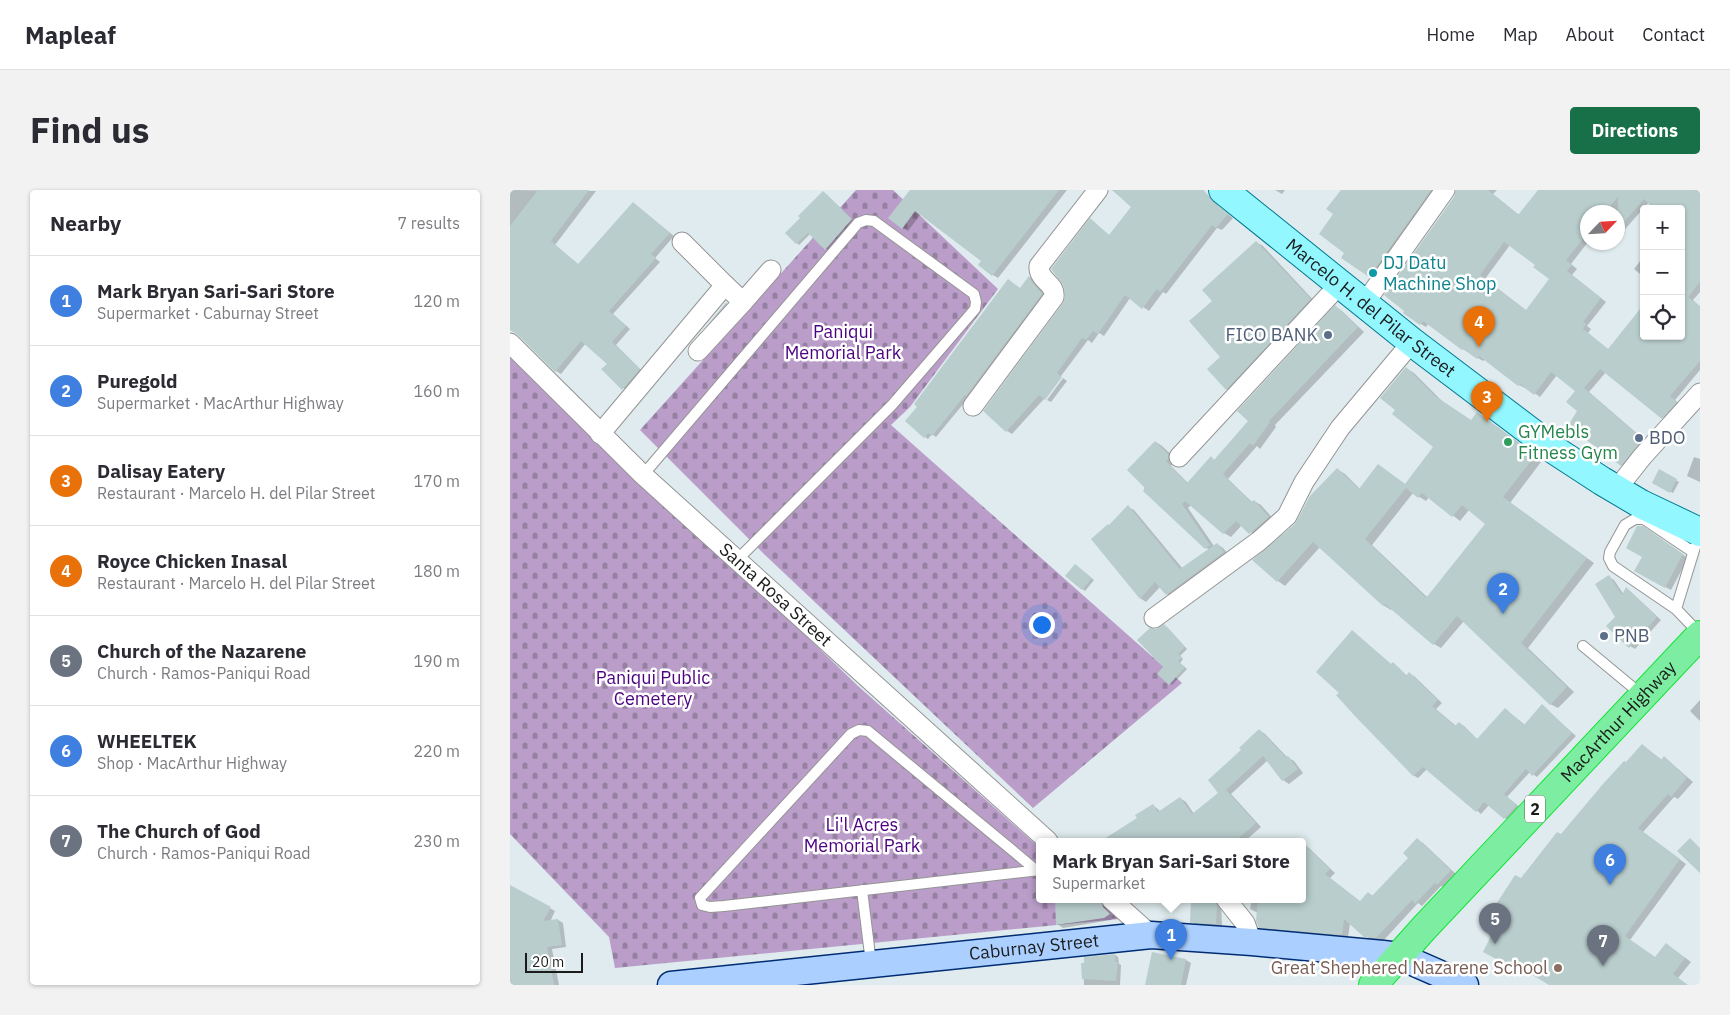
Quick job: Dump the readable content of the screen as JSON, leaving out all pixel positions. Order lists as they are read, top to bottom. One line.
{"streets":{"highway":["MacArthur Highway","2"],"main road":["Marcelo H. del Pilar Street"],"street":["Santa Rosa Street","Caburnay Street"]},"crossings":[["MacArthur Highway","Caburnay Street"]],"parks":["Paniqui Memorial Park","Paniqui Public Cemetery","Li'l Acres Memorial Park"],"places":["DJ Datu Machine Shop","FICO BANK","BDO","GYMebls Fitness Gym","PNB","Great Shephered Nazarene School"],"scale_bar":"20 m","north":"top right","page":{"header":"Mapleaf","nav":["Home","Map","About","Contact"],"title":"Find us","buttons":"Directions","heading":["Nearby","7 results"],"map_buttons":["+","−"],"list":[{"mark":"1","name":"Mark Bryan Sari-Sari Store","note":"Supermarket · Caburnay Street","value":"120 m"},{"mark":"2","name":"Puregold","note":"Supermarket · MacArthur Highway","value":"160 m"},{"mark":"3","name":"Dalisay Eatery","note":"Restaurant · Marcelo H. del Pilar Street","value":"170 m"},{"mark":"4","name":"Royce Chicken Inasal","note":"Restaurant · Marcelo H. del Pilar Street","value":"180 m"},{"mark":"5","name":"Church of the Nazarene","note":"Church · Ramos-Paniqui Road","value":"190 m"},{"mark":"6","name":"WHEELTEK","note":"Shop · MacArthur Highway","value":"220 m"},{"mark":"7","name":"The Church of God","note":"Church · Ramos-Paniqui Road","value":"230 m"}],"pins":["4","3","2","6","5","1","7"],"popup":["Mark Bryan Sari-Sari Store","Supermarket"],"scale":"20 m"}}
